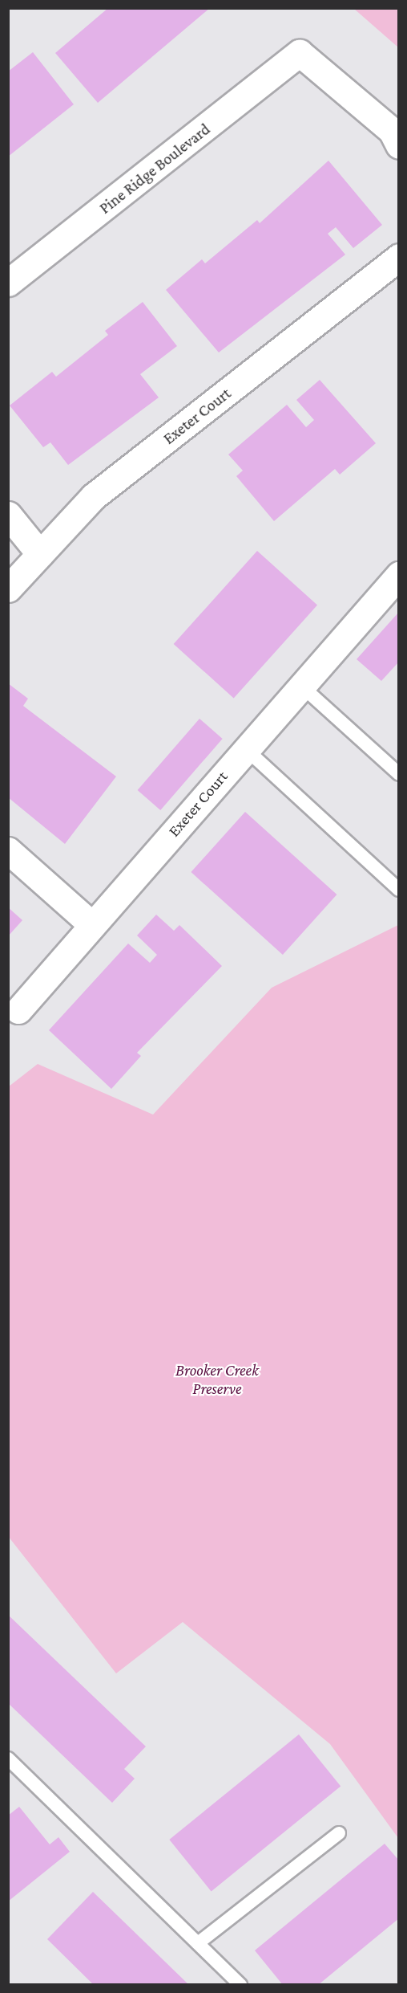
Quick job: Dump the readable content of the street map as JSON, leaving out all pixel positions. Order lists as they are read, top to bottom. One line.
{"streets":{"street":["Pine Ridge Boulevard","Exeter Court"]},"parks":["Brooker Creek Preserve"]}
